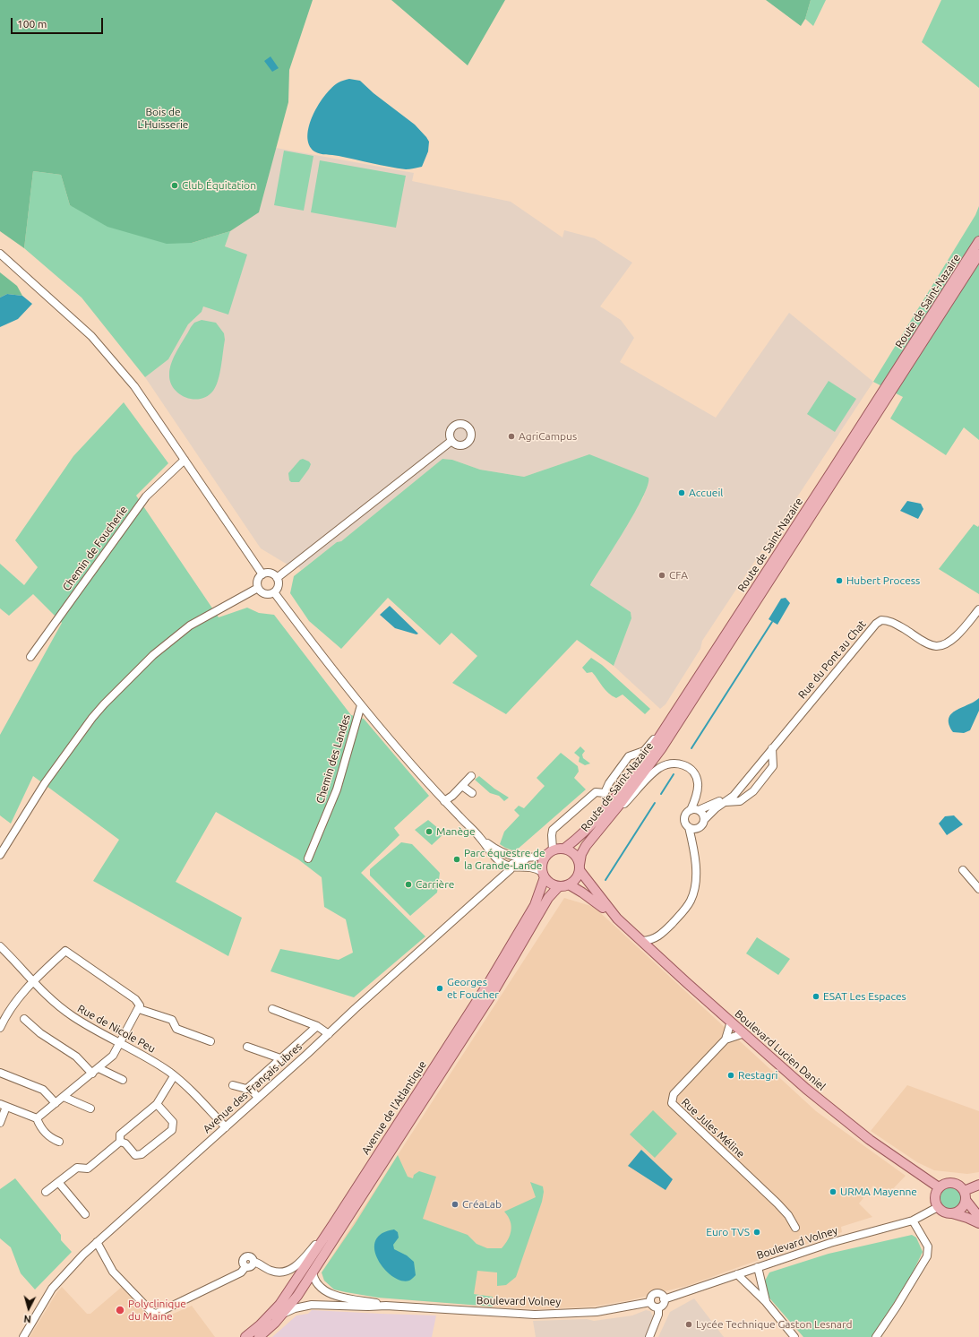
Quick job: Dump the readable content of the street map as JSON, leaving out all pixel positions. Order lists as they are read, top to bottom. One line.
{"streets":{"main road":["Route de Saint-Nazaire","Boulevard Lucien Daniel","Avenue de l'Atlantique"],"street":["Chemin de Foucherie","Rue du Pont au Chat","Chemin des Landes","Rue de Nicole Peu","Avenue des Français Libres","Rue Jules Méline","Boulevard Volney"]},"crossings":[["Route de Saint-Nazaire","Boulevard Lucien Daniel"],["Route de Saint-Nazaire","Avenue de l'Atlantique"],["Rue de Nicole Peu","Avenue des Français Libres"],["Boulevard Lucien Daniel","Avenue de l'Atlantique"],["Boulevard Lucien Daniel","Rue Jules Méline"],["Boulevard Lucien Daniel","Boulevard Volney"],["Avenue de l'Atlantique","Boulevard Volney"]],"parks":["Bois de L'Huisserie"],"places":["Club Équitation","AgriCampus","Accueil","CFA","Hubert Process","Manège","Parc équestre de la Grande-Lande","Carrière","Georges et Foucher","ESAT Les Espaces","Restagri","URMA Mayenne","CréaLab","Euro TVS","Polyclinique du Maine","Lycée Technique Gaston Lesnard"],"scale_bar":"100 m","north":"bottom"}
